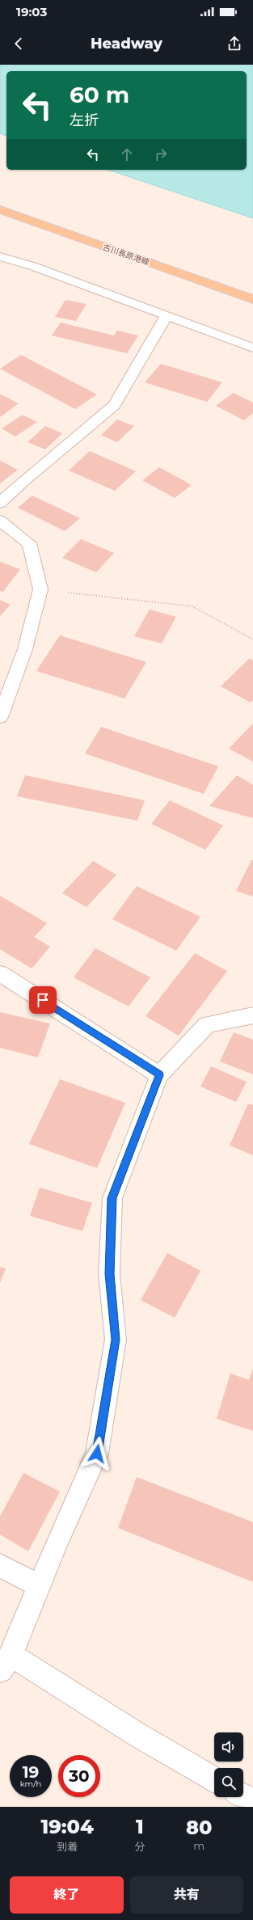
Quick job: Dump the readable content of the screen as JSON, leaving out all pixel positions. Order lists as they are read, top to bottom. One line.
{"streets":{"main road":["古川長原港線"]},"page":{"status":"19:03","header":"Headway","turn":["60 m","左折"],"speed":"19 km/h","limit":"30","eta":["19:04","到着","1","分","80","m"],"buttons":["終了","共有"]}}
